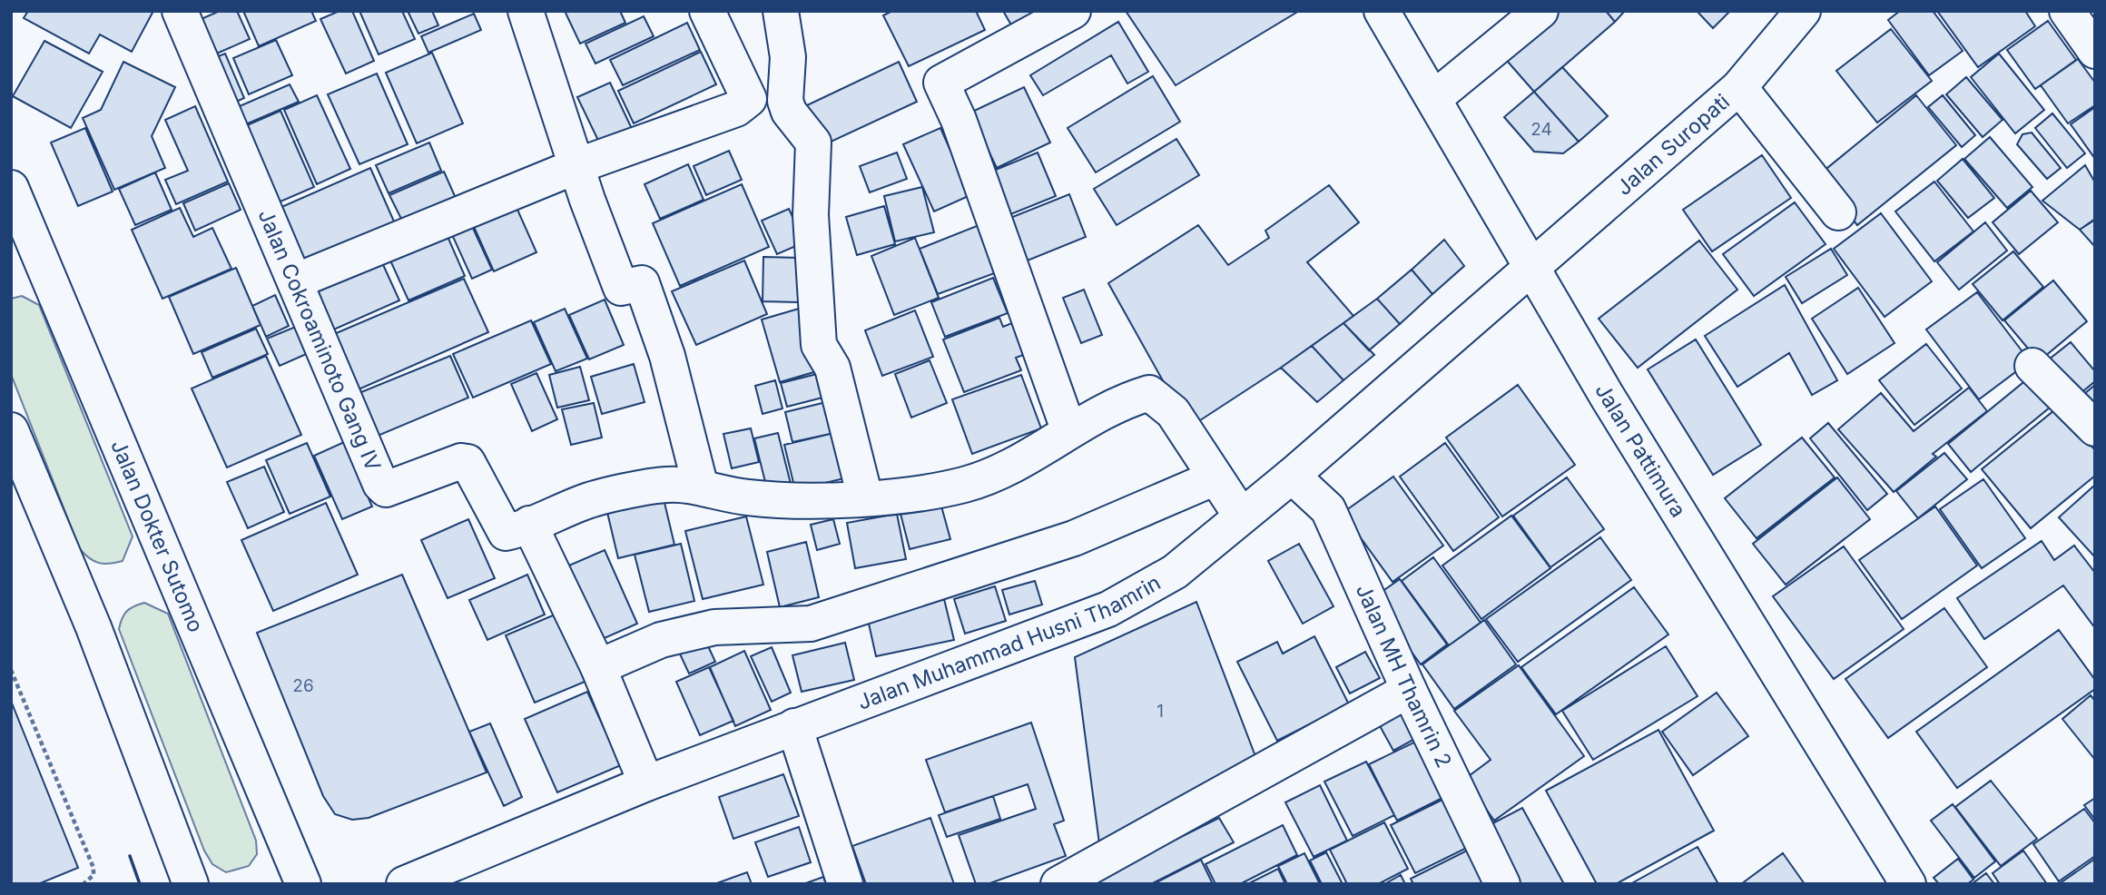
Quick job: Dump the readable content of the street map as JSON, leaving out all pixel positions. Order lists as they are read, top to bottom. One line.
{"streets":{"street":["Jalan Suropati","Jalan Cokroaminoto Gang IV","Jalan Pattimura","Jalan Dokter Sutomo","Jalan Muhammad Husni Thamrin","Jalan MH Thamrin 2"]},"crossings":[["Jalan Suropati","Jalan Pattimura"],["Jalan Suropati","Jalan Muhammad Husni Thamrin"],["Jalan Pattimura","Jalan Muhammad Husni Thamrin"],["Jalan Muhammad Husni Thamrin","Jalan MH Thamrin 2"]],"house_numbers":["24","26","1"]}
